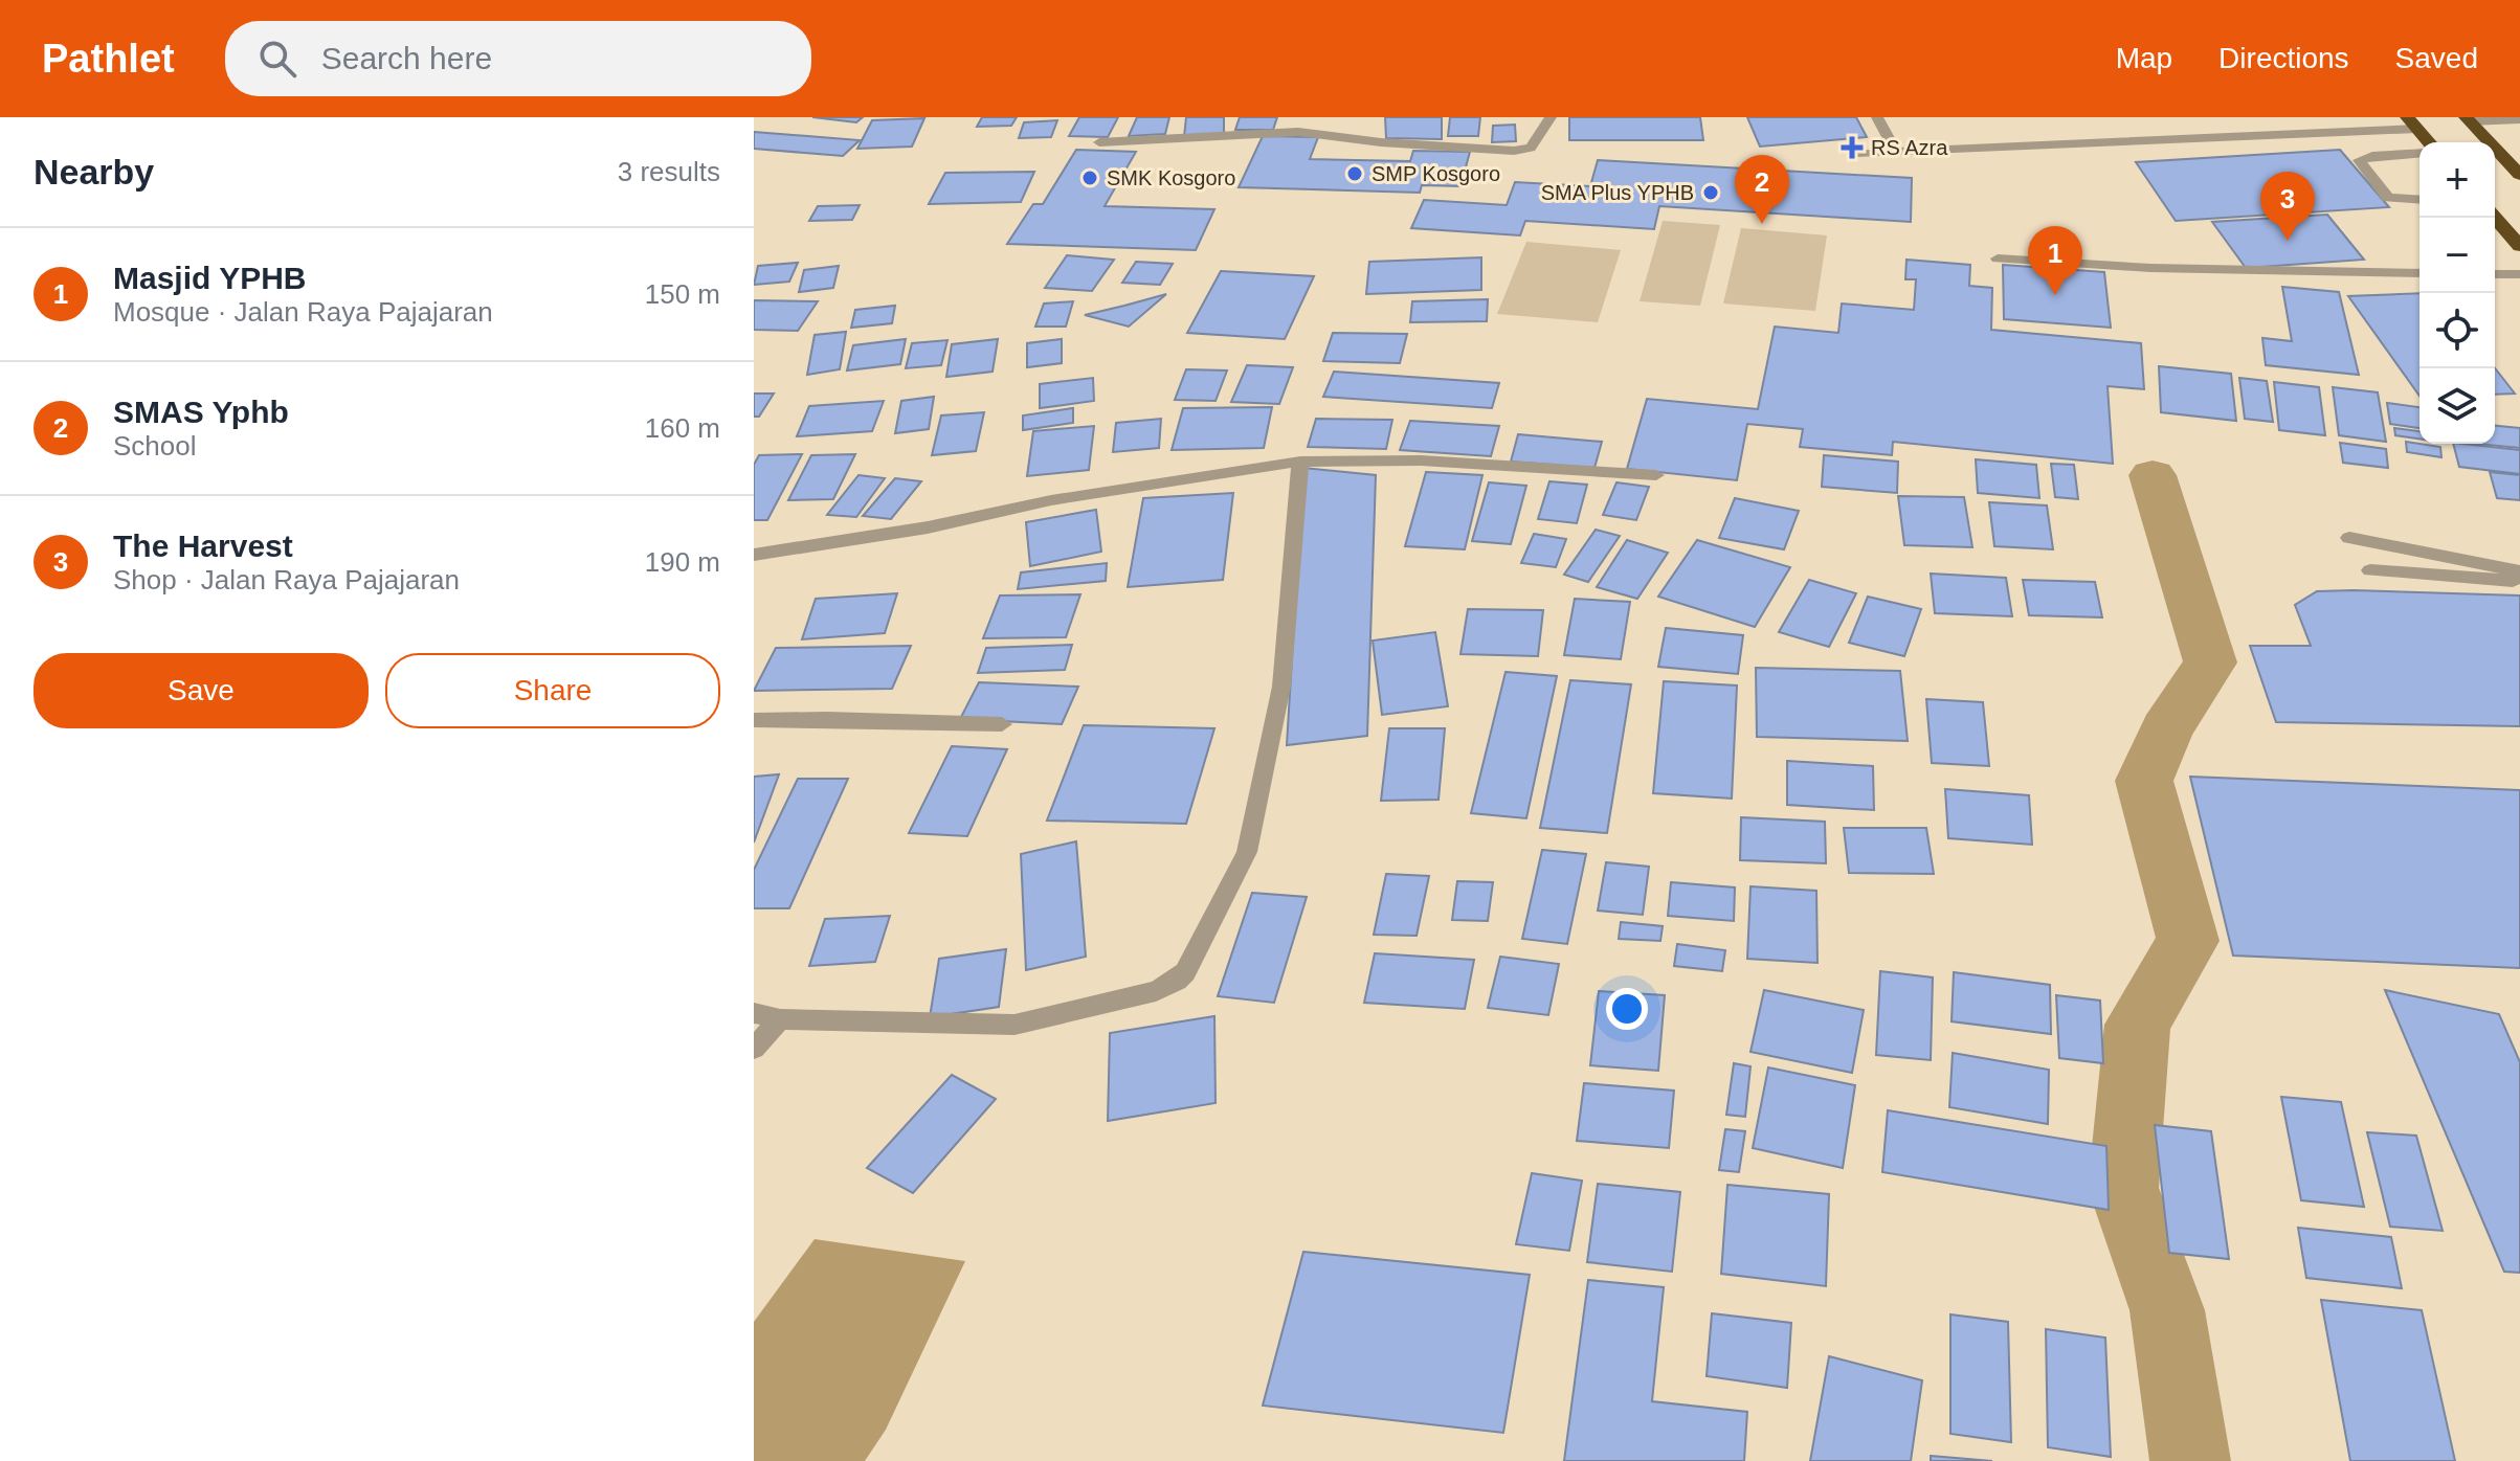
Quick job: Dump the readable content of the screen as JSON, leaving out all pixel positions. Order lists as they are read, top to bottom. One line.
{"places":{"health":["RS Azra"],"other":["SMP Kosgoro","SMK Kosgoro","SMA Plus YPHB"]},"page":{"header":"Pathlet","search":"Search here","nav":["Map","Directions","Saved"],"heading":["Nearby","3 results"],"map_buttons":["+","−"],"pins":["2","3","1"],"list":[{"mark":"1","name":"Masjid YPHB","note":"Mosque · Jalan Raya Pajajaran","value":"150 m"},{"mark":"2","name":"SMAS Yphb","note":"School","value":"160 m"},{"mark":"3","name":"The Harvest","note":"Shop · Jalan Raya Pajajaran","value":"190 m"}],"buttons":["Save","Share"]}}
